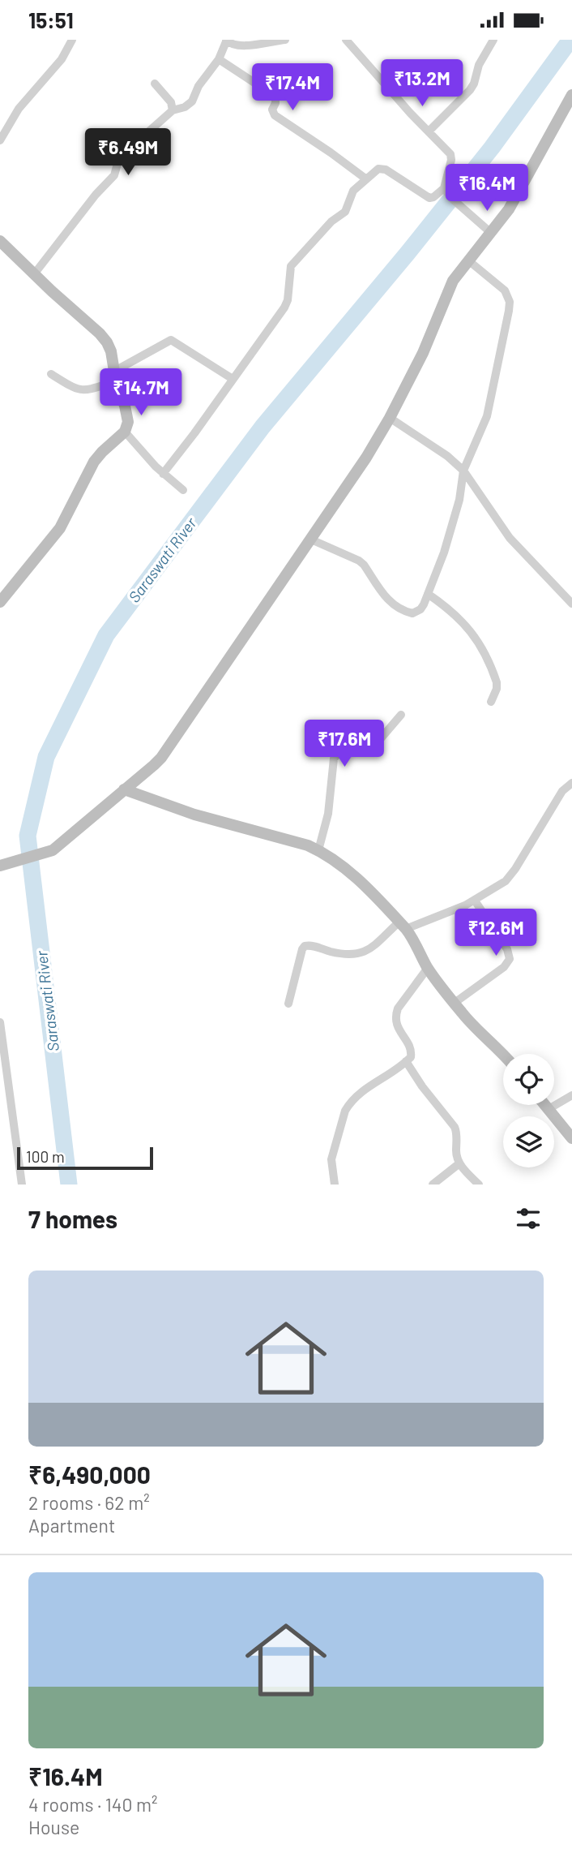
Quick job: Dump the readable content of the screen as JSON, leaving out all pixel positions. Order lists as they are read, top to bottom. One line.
{"water":["Saraswati River"],"scale_bar":"100 m","page":{"status":"15:51","price":["₹13.2M","₹17.4M","₹6.49M","₹16.4M","₹14.7M","₹17.6M","₹12.6M"],"scale":"100 m","heading":"7 homes","list":[{"name":"₹6,490,000","note":"2 rooms · 62 m² · Apartment"},{"name":"₹16.4M","note":"4 rooms · 140 m² · House"}]}}
